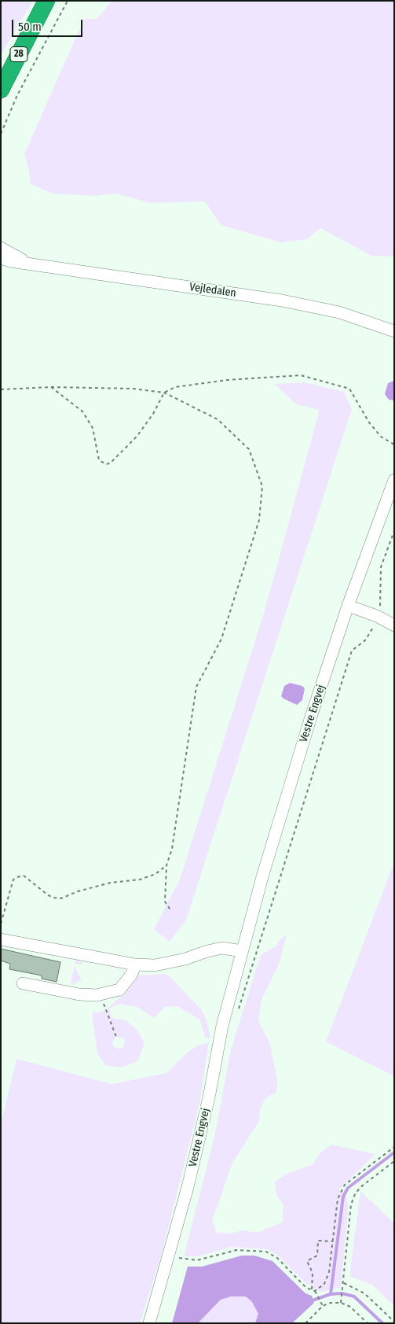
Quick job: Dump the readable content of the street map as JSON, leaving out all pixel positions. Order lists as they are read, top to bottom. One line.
{"streets":{"highway":["28"],"street":["Vejledalen","Vestre Engvej"]},"scale_bar":"50 m"}
